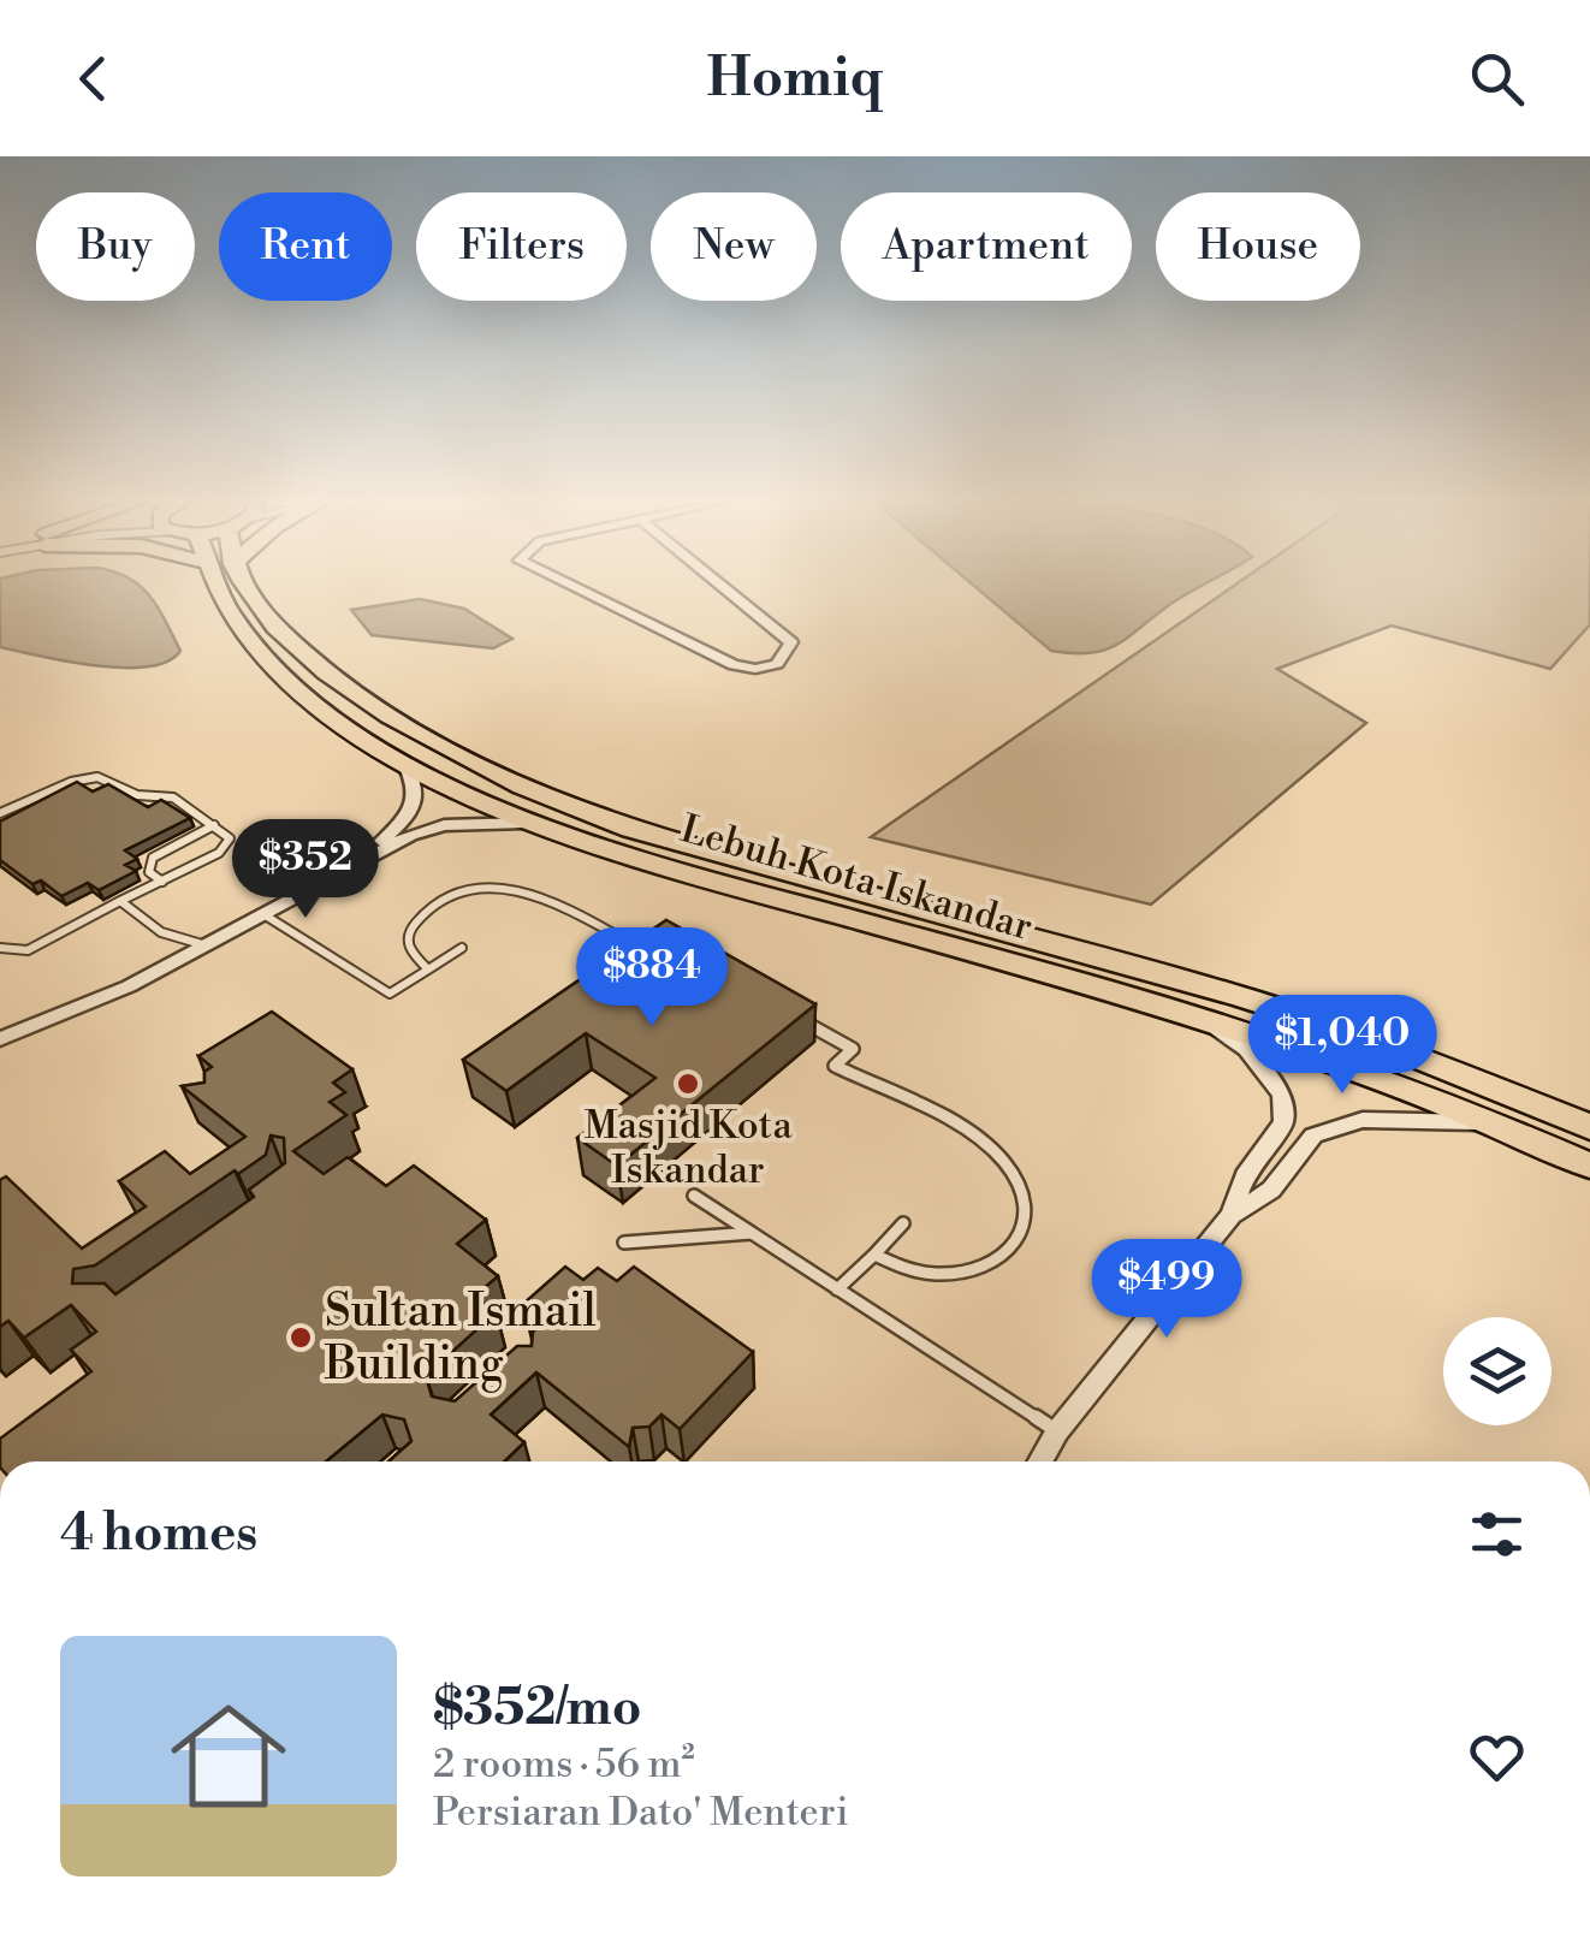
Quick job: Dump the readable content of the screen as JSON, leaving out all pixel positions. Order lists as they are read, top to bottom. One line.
{"streets":{"highway":["Lebuh Kota Iskandar"]},"places":["Masjid Kota Iskandar","Sultan Ismail Building"],"page":{"header":"Homiq","chip":["Buy","Rent","Filters","New","Apartment","House"],"price":["$352","$884","$1,040","$499"],"heading":"4 homes","list":[{"name":"$352/mo","note":"2 rooms · 56 m² · Persiaran Dato' Menteri"}]}}
